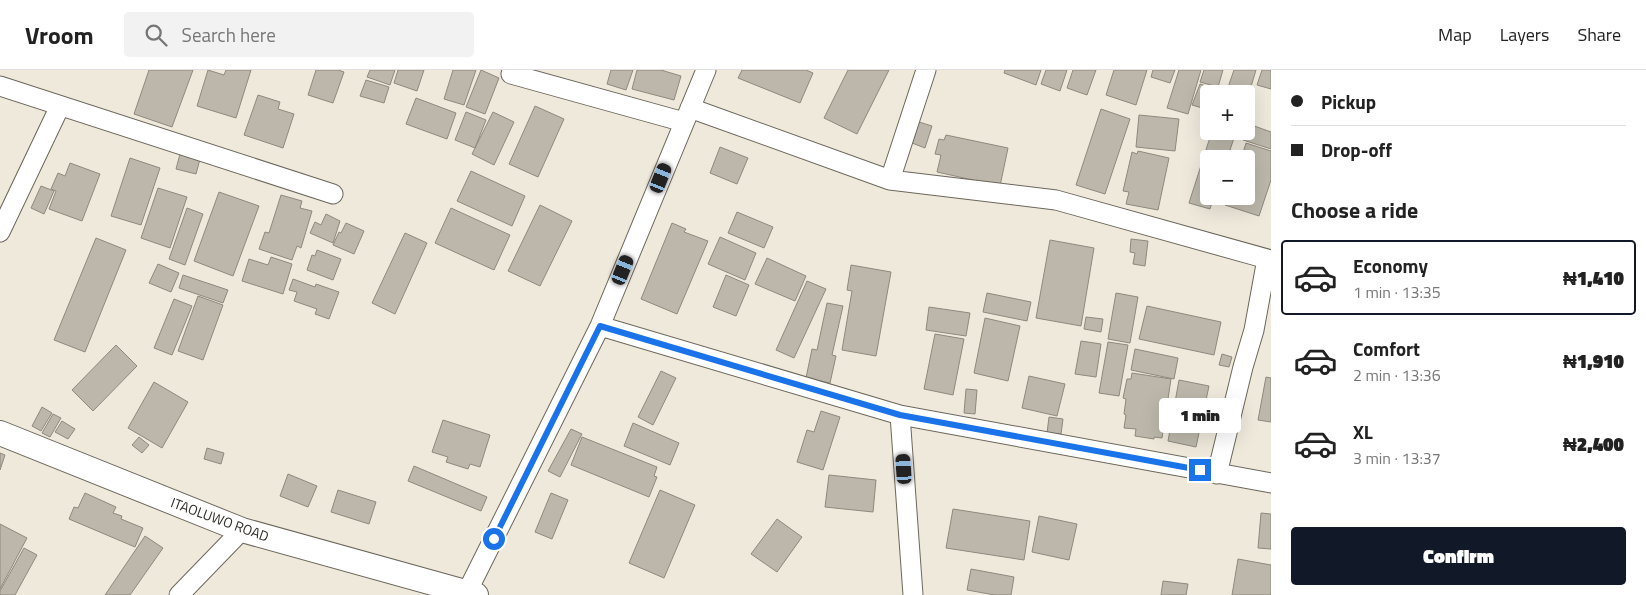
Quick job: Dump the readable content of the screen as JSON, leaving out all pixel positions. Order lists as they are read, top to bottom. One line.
{"streets":{"street":["ITAOLUWO ROAD"]},"page":{"header":"Vroom","search":"Search here","nav":["Map","Layers","Share"],"banner":["Pickup","Drop-off"],"map_buttons":["+","−"],"heading":"Choose a ride","list":[{"name":"Economy","note":"1 min · 13:35","value":"₦1,410"},{"name":"Comfort","note":"2 min · 13:36","value":"₦1,910"},{"name":"XL","note":"3 min · 13:37","value":"₦2,400"}],"bubble":"1 min","buttons":"Confirm"}}
